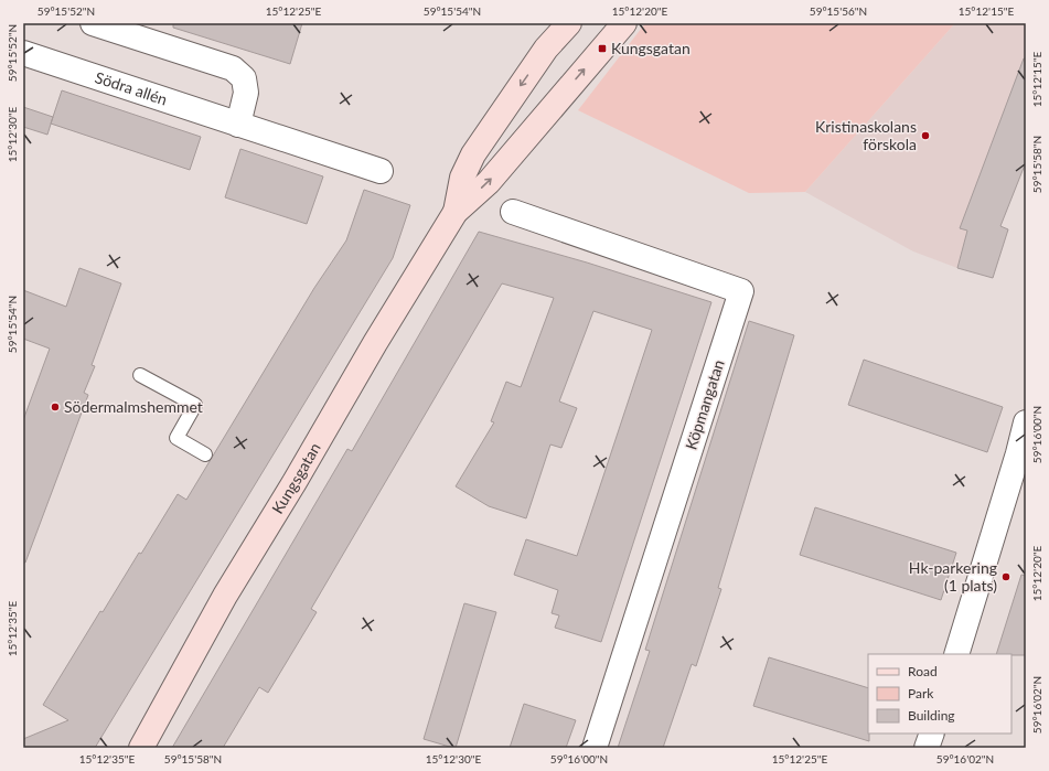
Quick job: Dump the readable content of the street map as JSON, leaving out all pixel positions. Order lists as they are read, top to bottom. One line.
{"streets":{"main road":["Kungsgatan"],"street":["Södra allén","Köpmangatan"]},"places":{"transit":["Kungsgatan"],"other":["Kristinaskolans förskola","Södermalmshemmet","Hk-parkering (1 plats)"]},"legend":["Road","Park","Building"],"coordinates":["59°15'52\"N","15°12'25\"E","59°15'54\"N","15°12'20\"E","59°15'56\"N","15°12'15\"E","15°12'30\"E","59°15'58\"N","59°16'00\"N","15°12'35\"E","59°16'02\"N"]}
